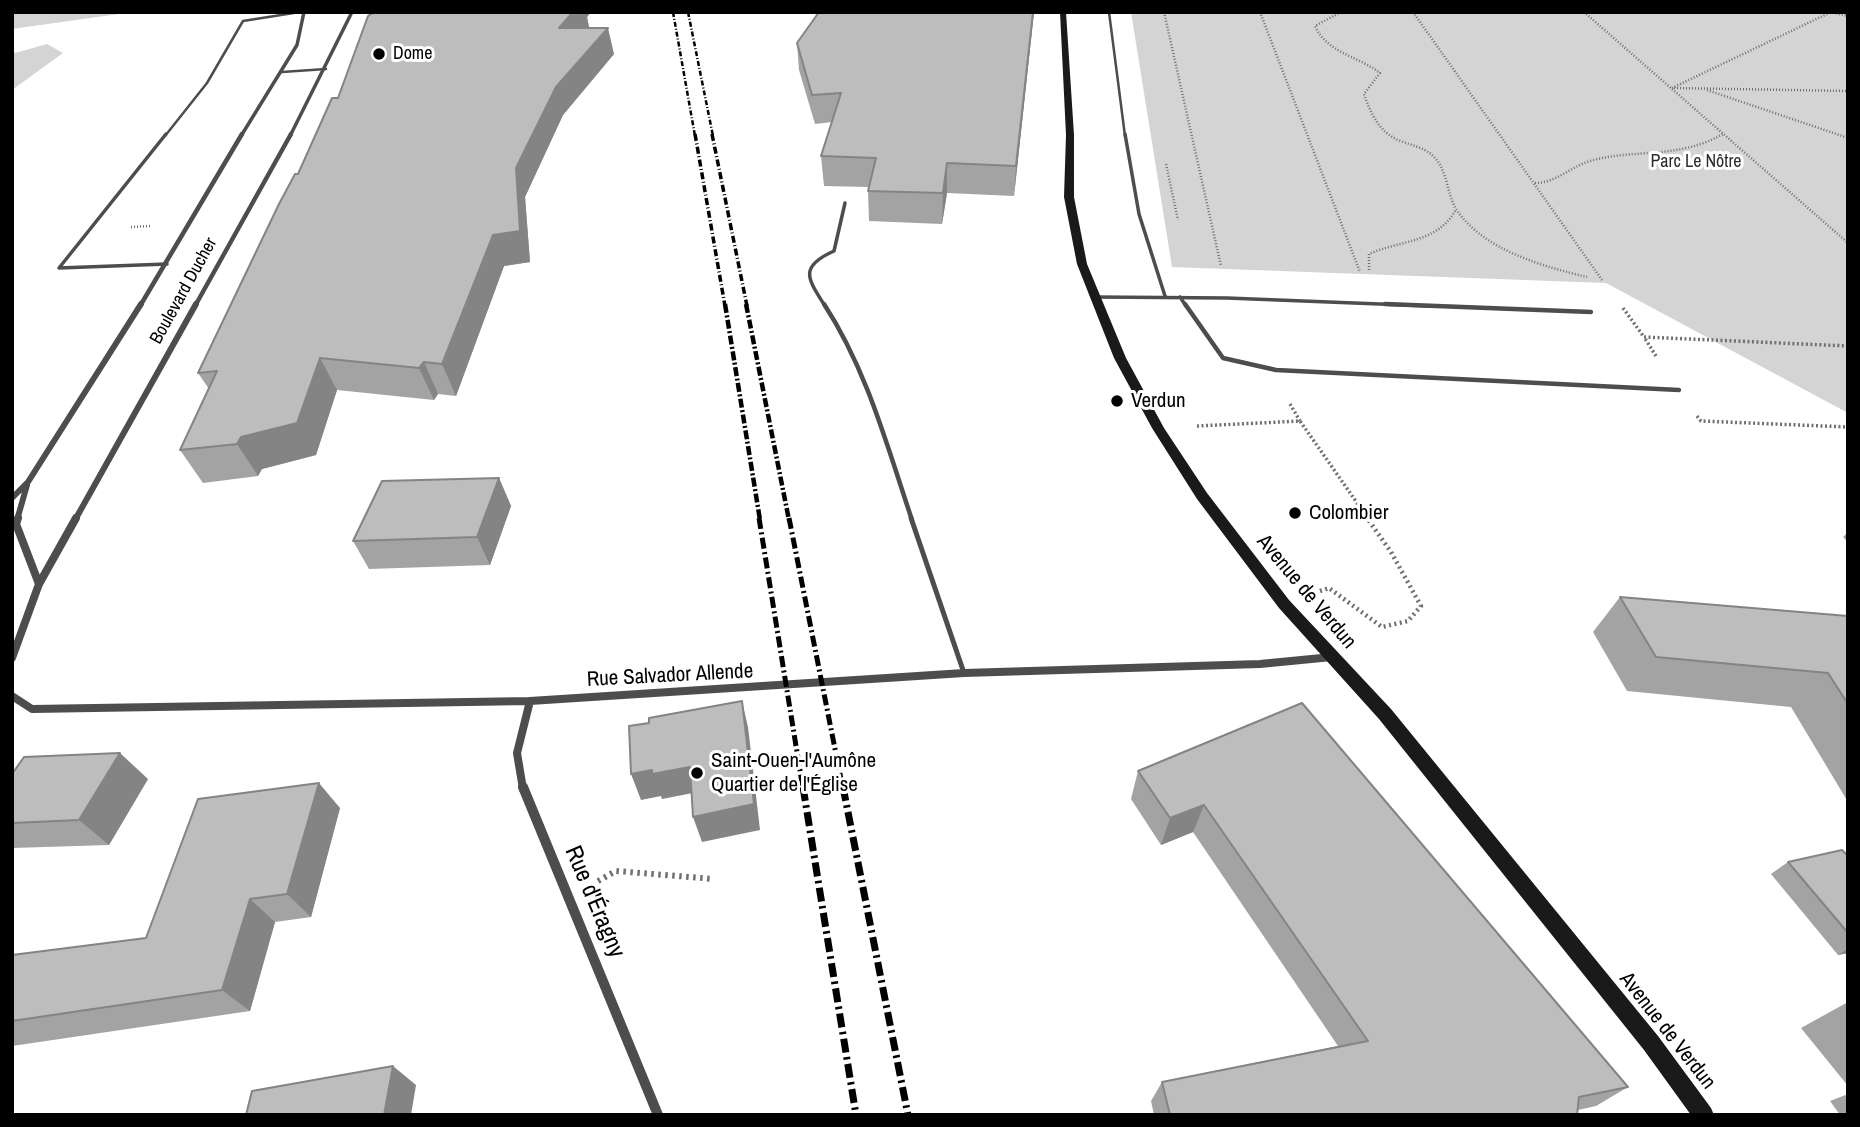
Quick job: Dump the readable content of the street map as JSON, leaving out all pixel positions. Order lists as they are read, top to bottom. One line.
{"streets":{"main road":["Avenue de Verdun"],"street":["Boulevard Ducher","Rue Salvador Allende","Rue d'Éragny"]},"crossings":[["Avenue de Verdun","Rue Salvador Allende"],["Rue Salvador Allende","Rue d'Éragny"]],"parks":["Parc Le Nôtre"],"places":["Dome","Verdun","Colombier","Saint-Ouen-l'Aumône Quartier de l'Église"]}
